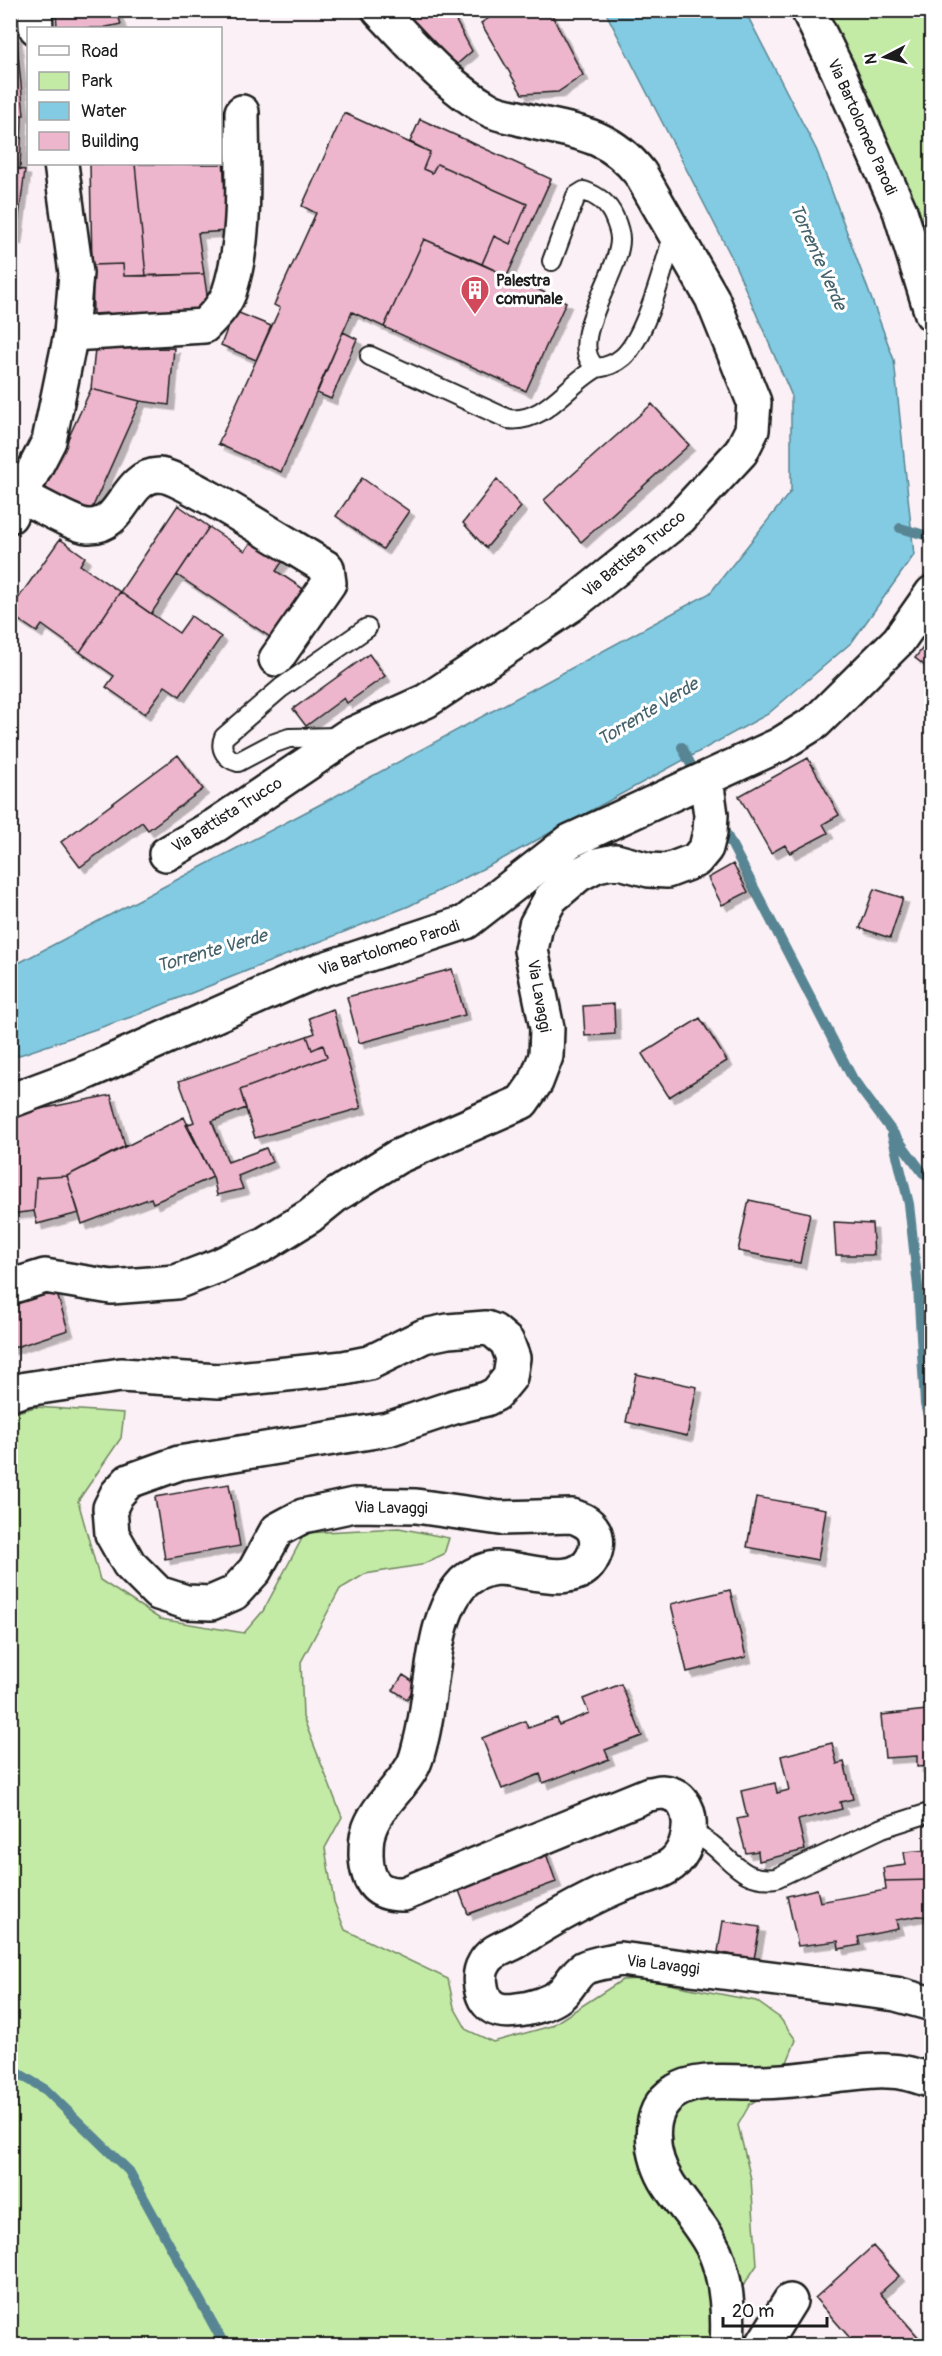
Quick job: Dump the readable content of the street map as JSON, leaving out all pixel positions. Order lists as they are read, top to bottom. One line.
{"streets":{"street":["Via Bartolomeo Parodi","Via Battista Trucco","Via Lavaggi"]},"crossings":[["Via Bartolomeo Parodi","Via Lavaggi"]],"water":["Torrente Verde"],"places":{"building":["Palestra comunale"]},"legend":["Road","Park","Water","Building"],"scale_bar":"20 m","north":"left"}
